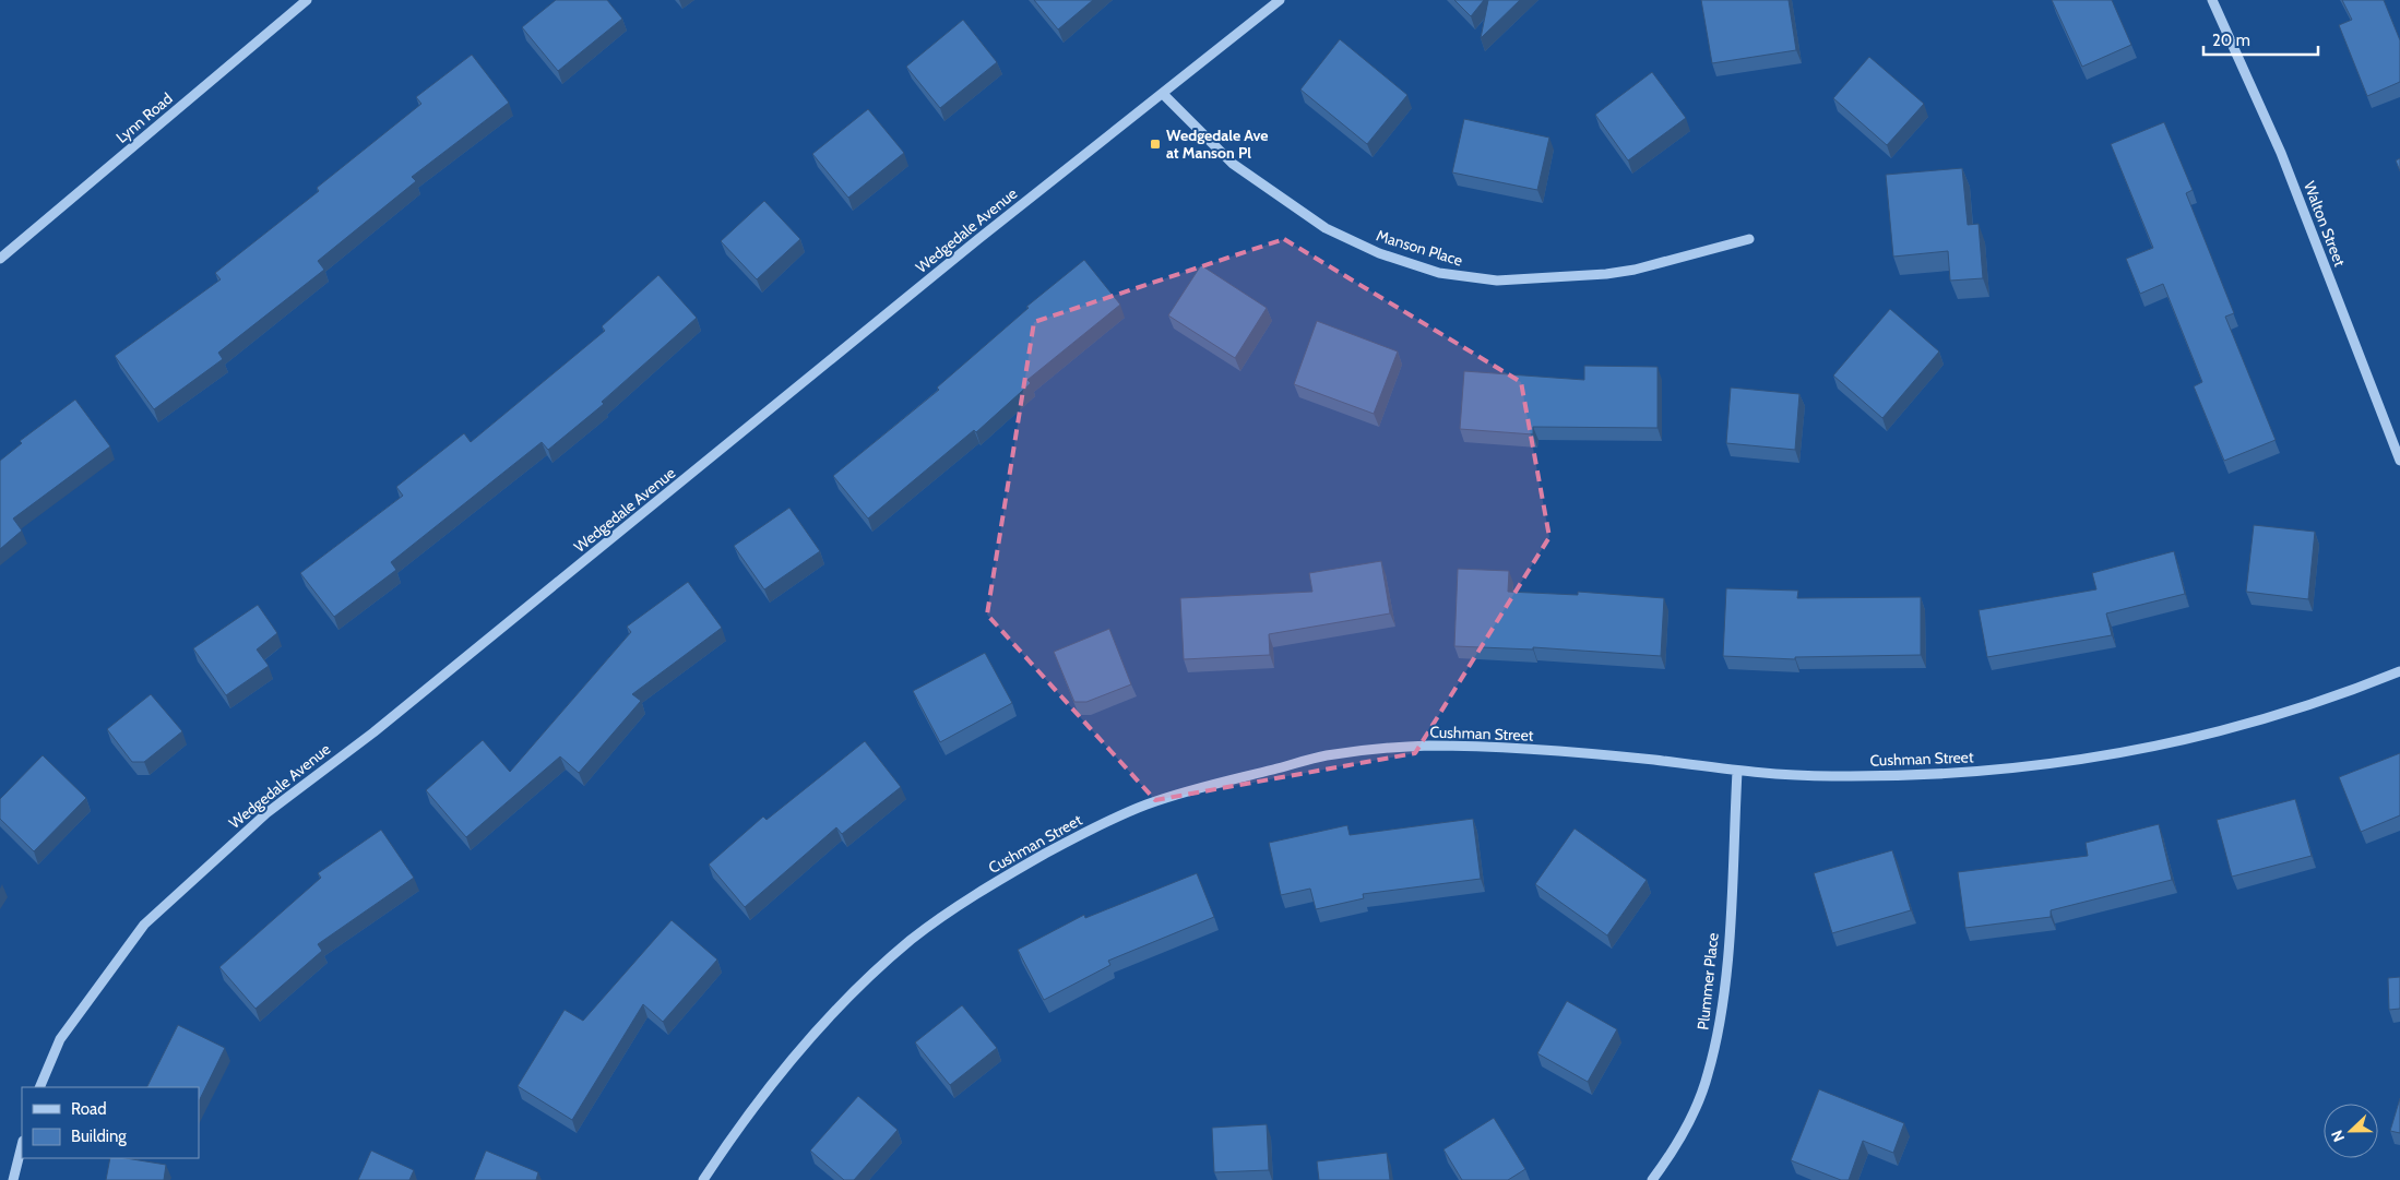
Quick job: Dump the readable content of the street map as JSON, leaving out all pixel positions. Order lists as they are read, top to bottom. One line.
{"streets":{"street":["Lynn Road","Walton Street","Wedgedale Avenue","Manson Place","Cushman Street","Plummer Place"]},"crossings":[["Wedgedale Avenue","Manson Place"],["Cushman Street","Plummer Place"]],"places":{"transit":["Wedgedale Ave at Manson Pl"]},"legend":["Road","Building"],"scale_bar":"20 m","north":"left"}
